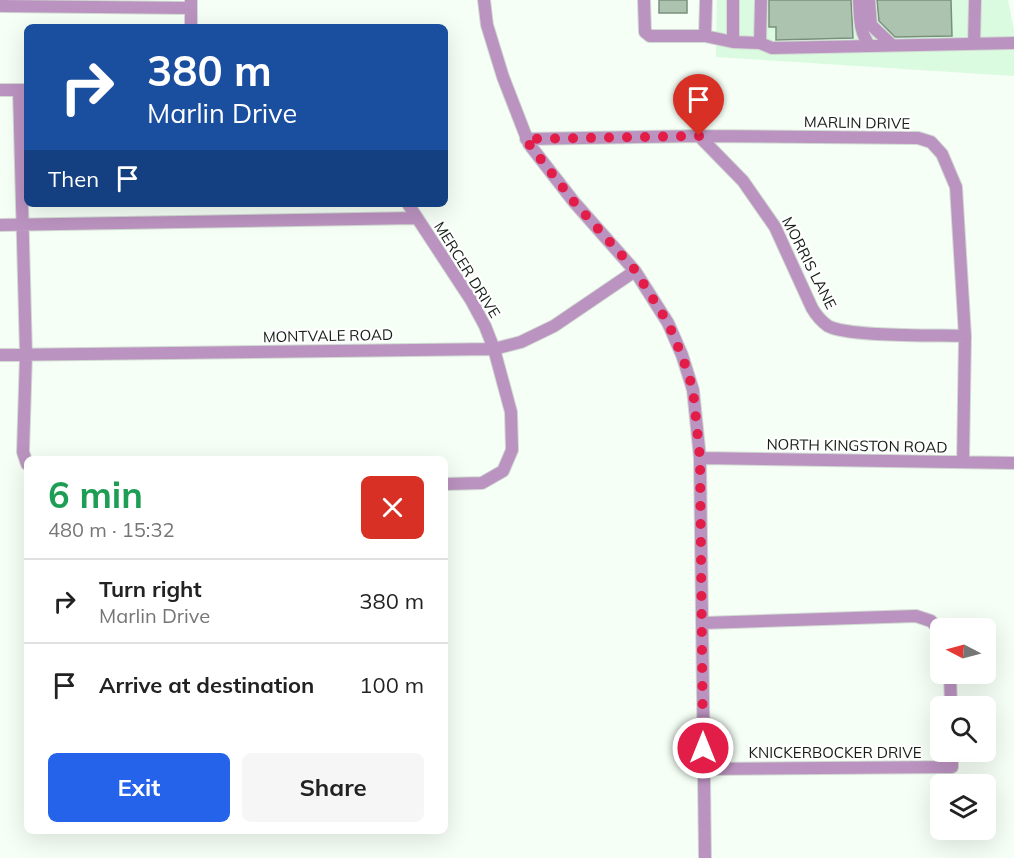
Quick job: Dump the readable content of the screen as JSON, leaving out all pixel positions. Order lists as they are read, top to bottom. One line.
{"streets":{"street":["MARLIN DRIVE","MORRIS LANE","MERCER DRIVE","MONTVALE ROAD","NORTH KINGSTON ROAD","KNICKERBOCKER DRIVE"]},"crossings":[["MARLIN DRIVE","MORRIS LANE"],["MARLIN DRIVE","NORTH KINGSTON ROAD"],["MERCER DRIVE","MONTVALE ROAD"]],"north":"left","page":{"turn":["380 m","Marlin Drive"],"then":"Then","heading":["6 min","480 m · 15:32"],"list":[{"name":"Turn right","note":"Marlin Drive","value":"380 m"},{"name":"Arrive at destination","value":"100 m"}],"buttons":["Exit","Share"]}}
